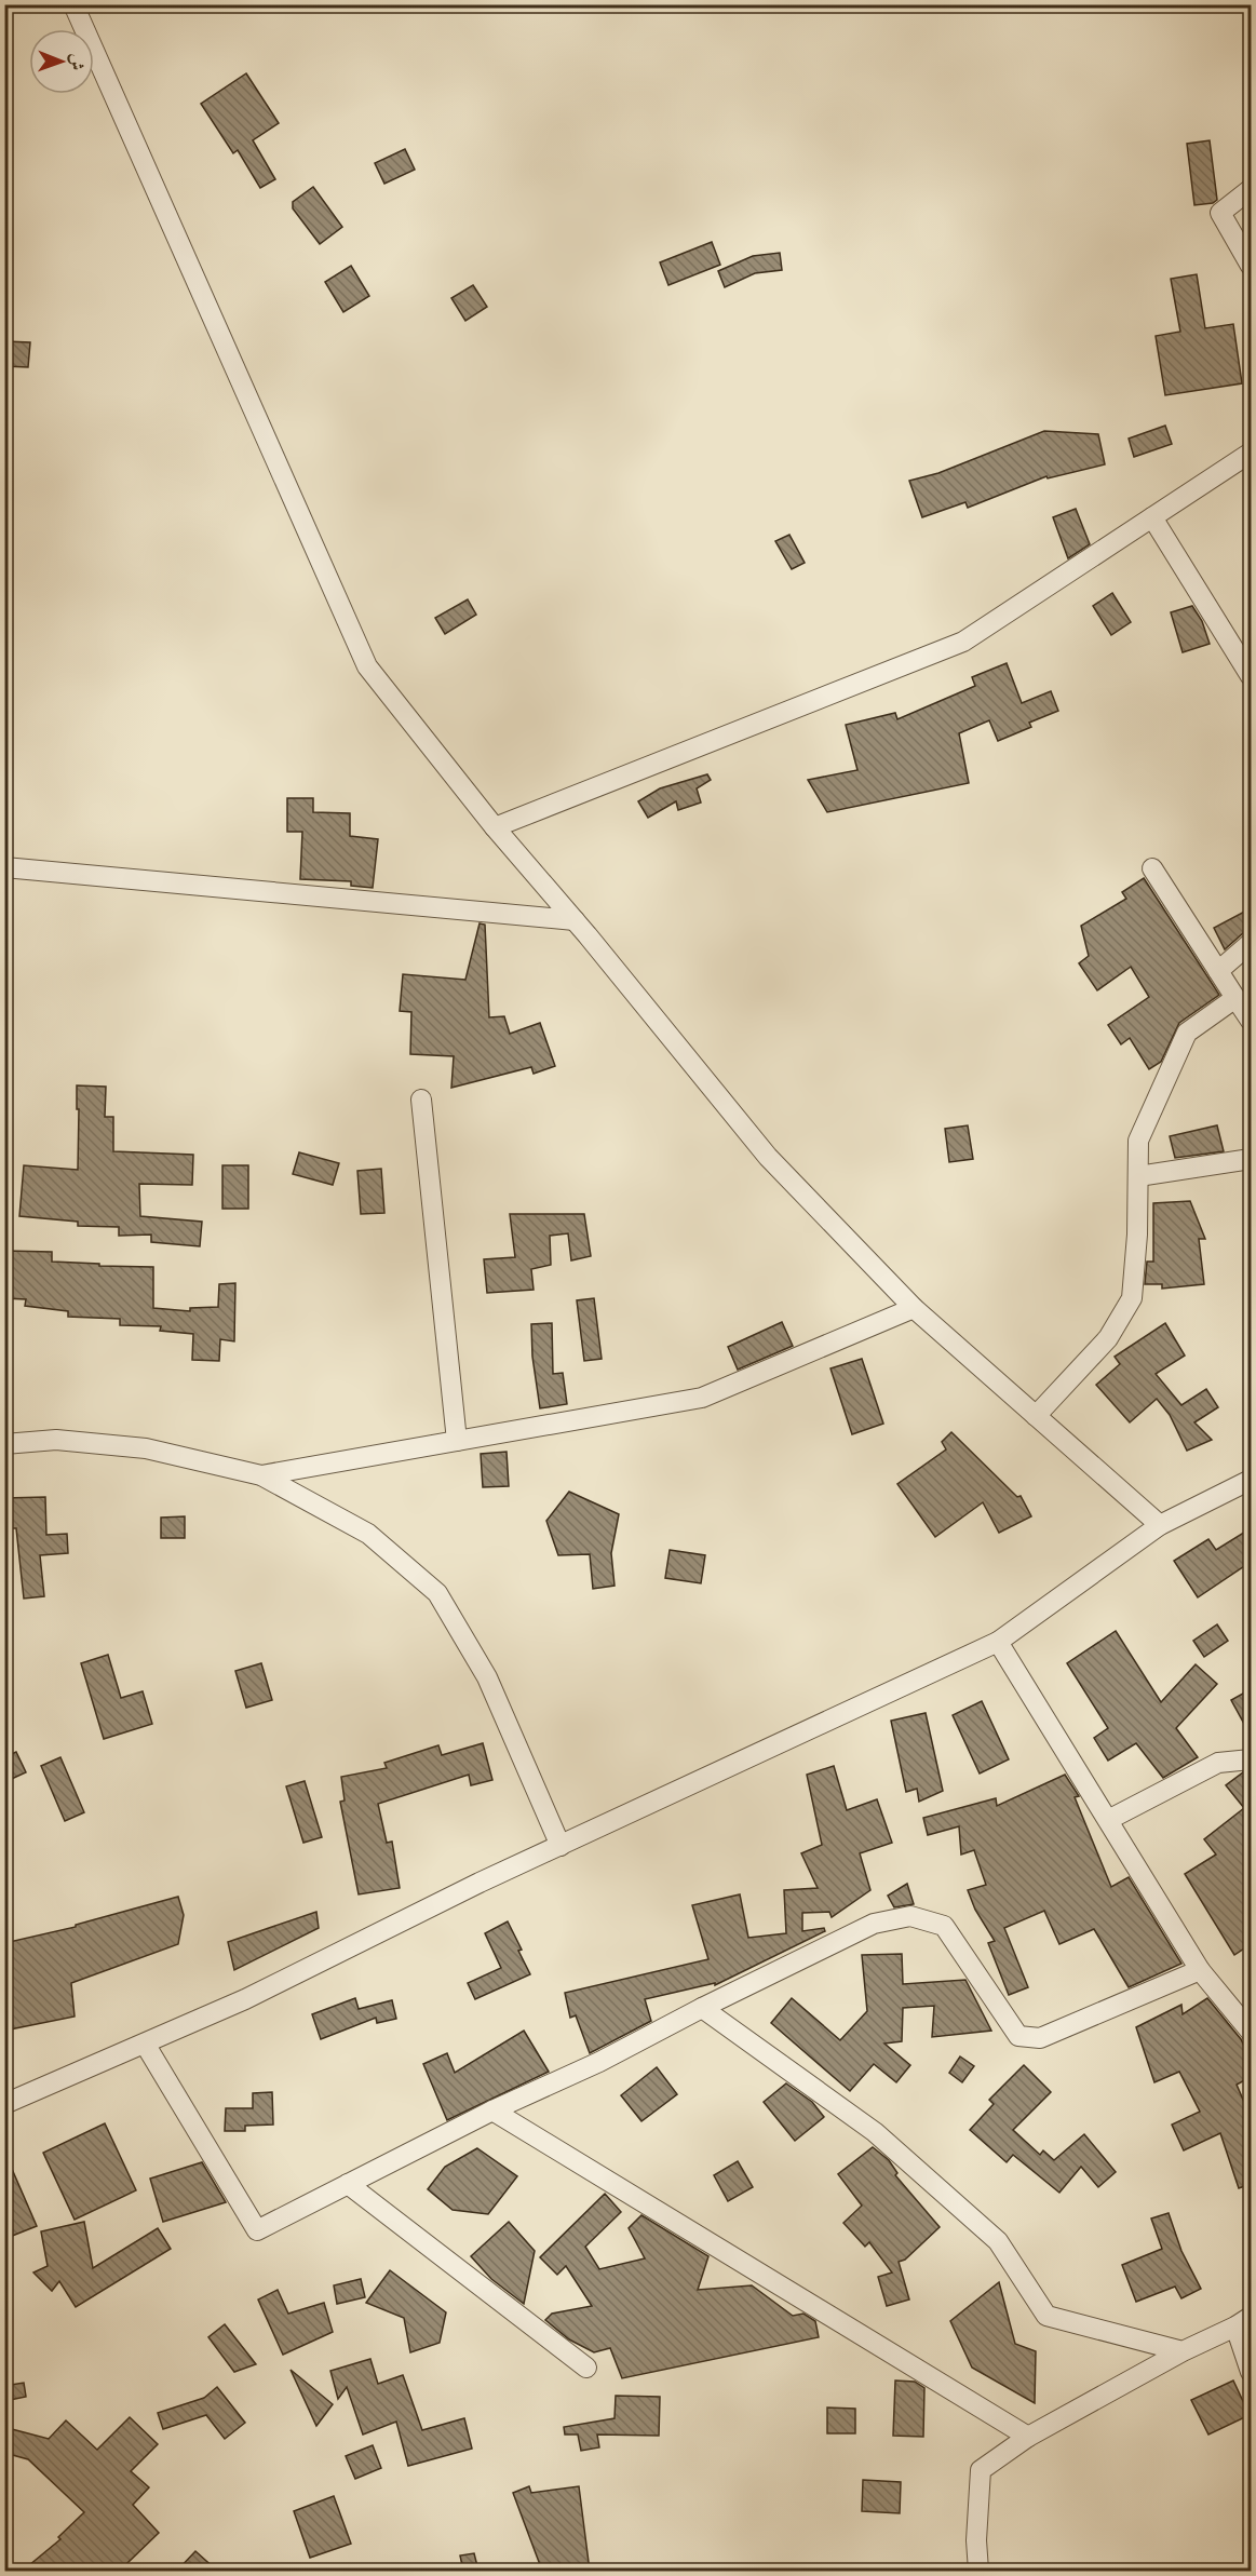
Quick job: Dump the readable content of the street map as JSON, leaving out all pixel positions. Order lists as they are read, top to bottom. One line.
{"north":"right"}
